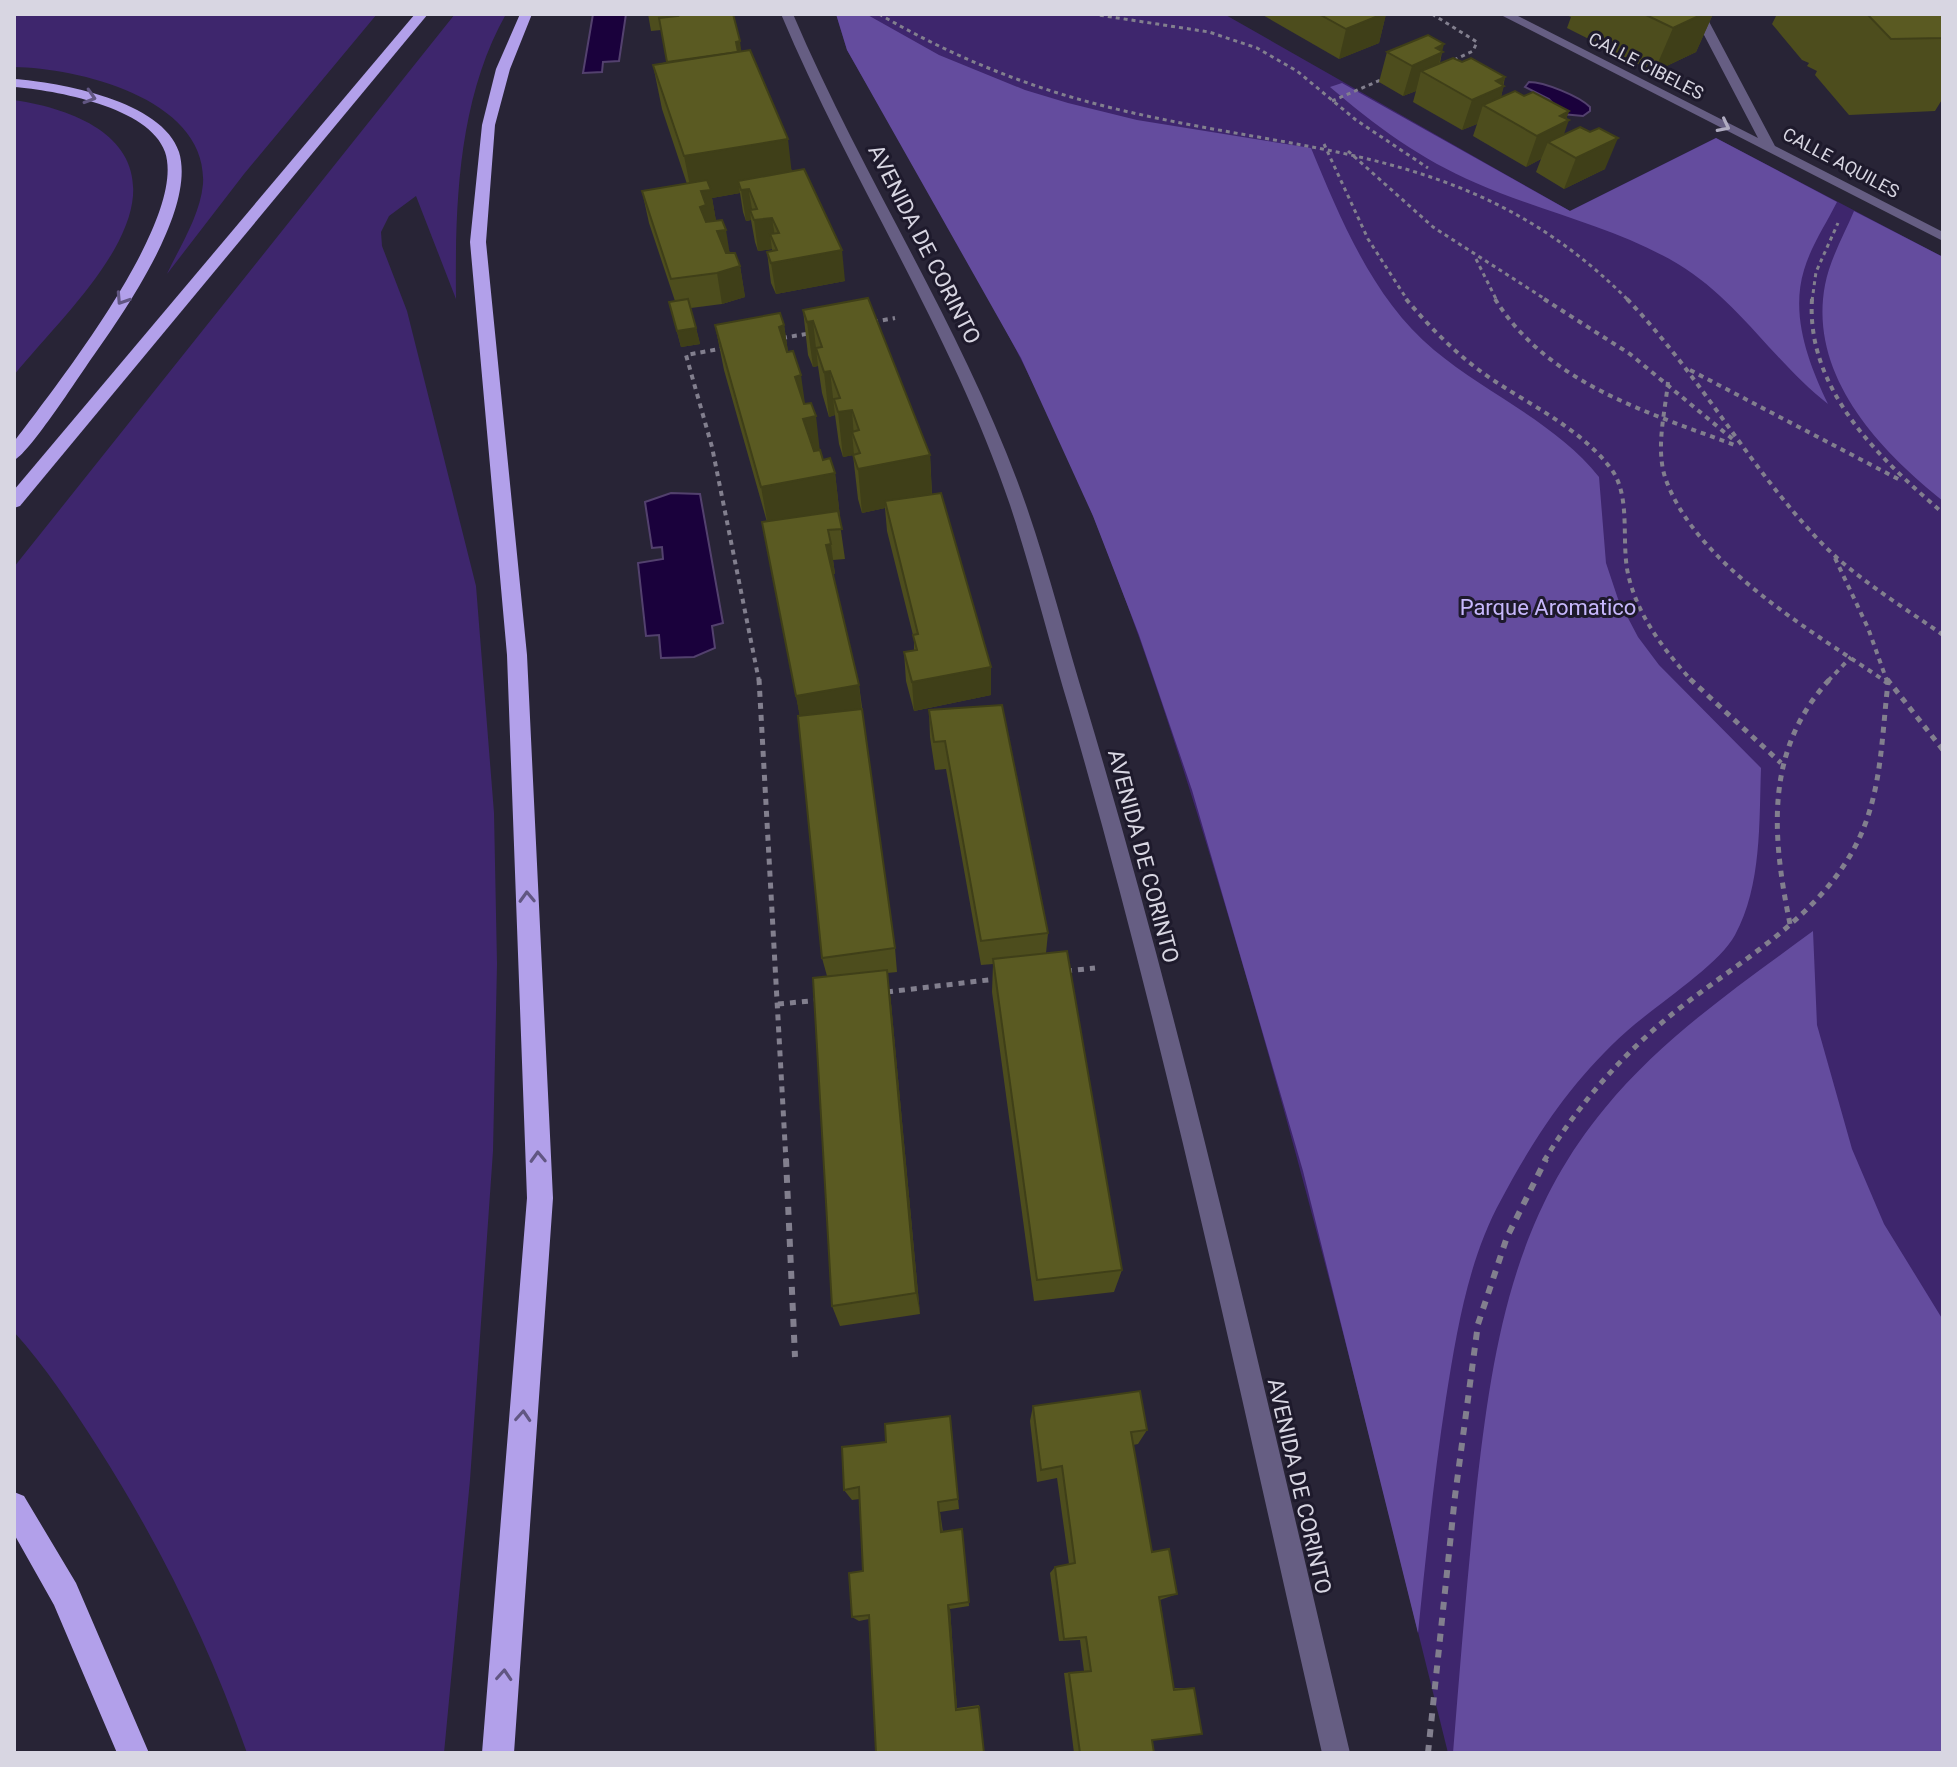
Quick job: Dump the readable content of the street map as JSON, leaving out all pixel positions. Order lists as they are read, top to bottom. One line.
{"streets":{"street":["CALLE CIBELES","CALLE AQUILES","AVENIDA DE CORINTO"]},"crossings":[["CALLE CIBELES","CALLE AQUILES"]],"one_way":["CALLE CIBELES"],"parks":["Parque Aromatico"]}
